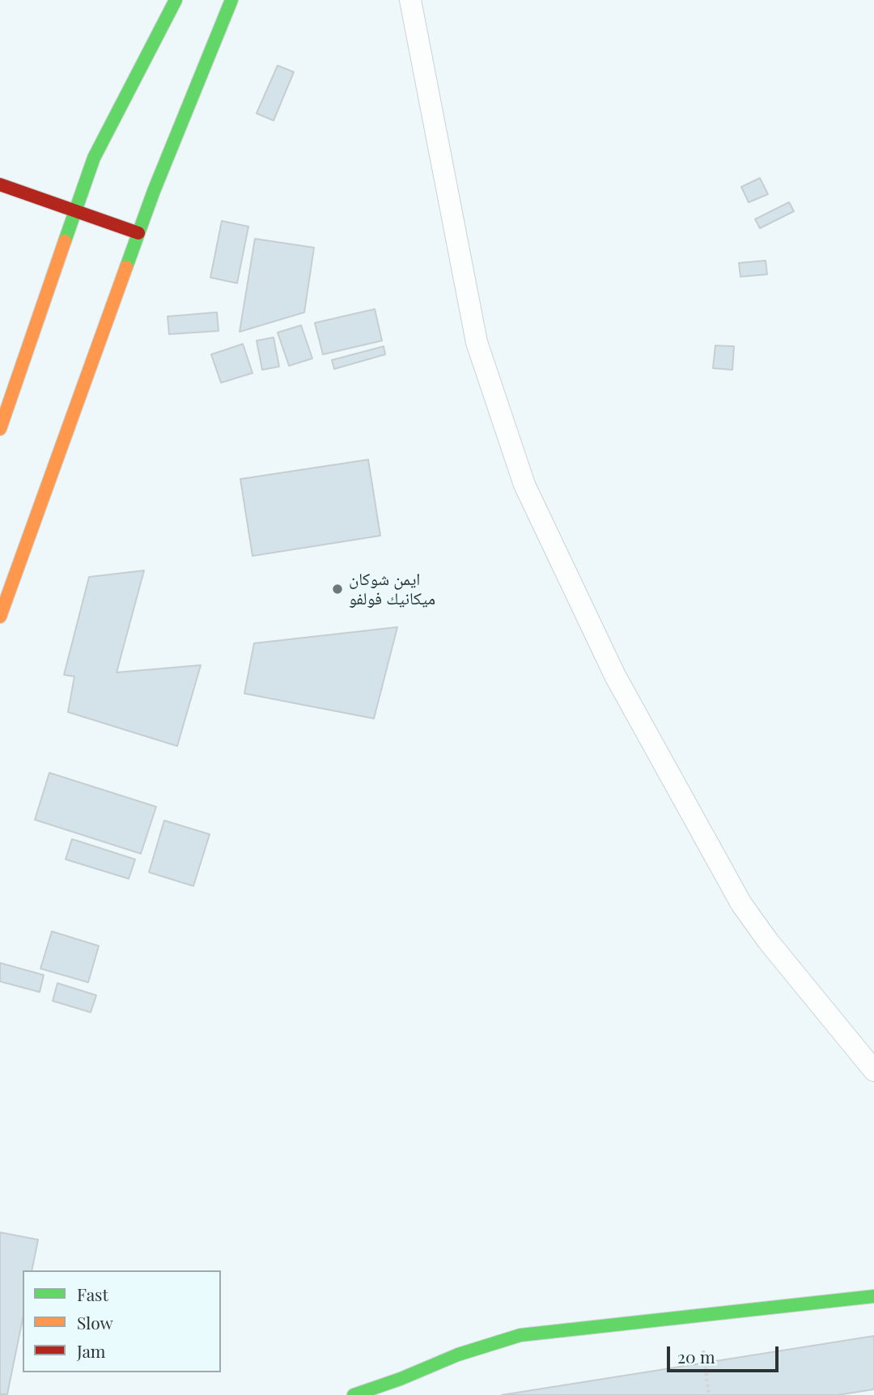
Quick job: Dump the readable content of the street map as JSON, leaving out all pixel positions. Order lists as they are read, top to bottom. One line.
{"places":["ايمن شوكان ميكانيك فولفو"],"legend":["Fast","Slow","Jam"],"scale_bar":"20 m"}
